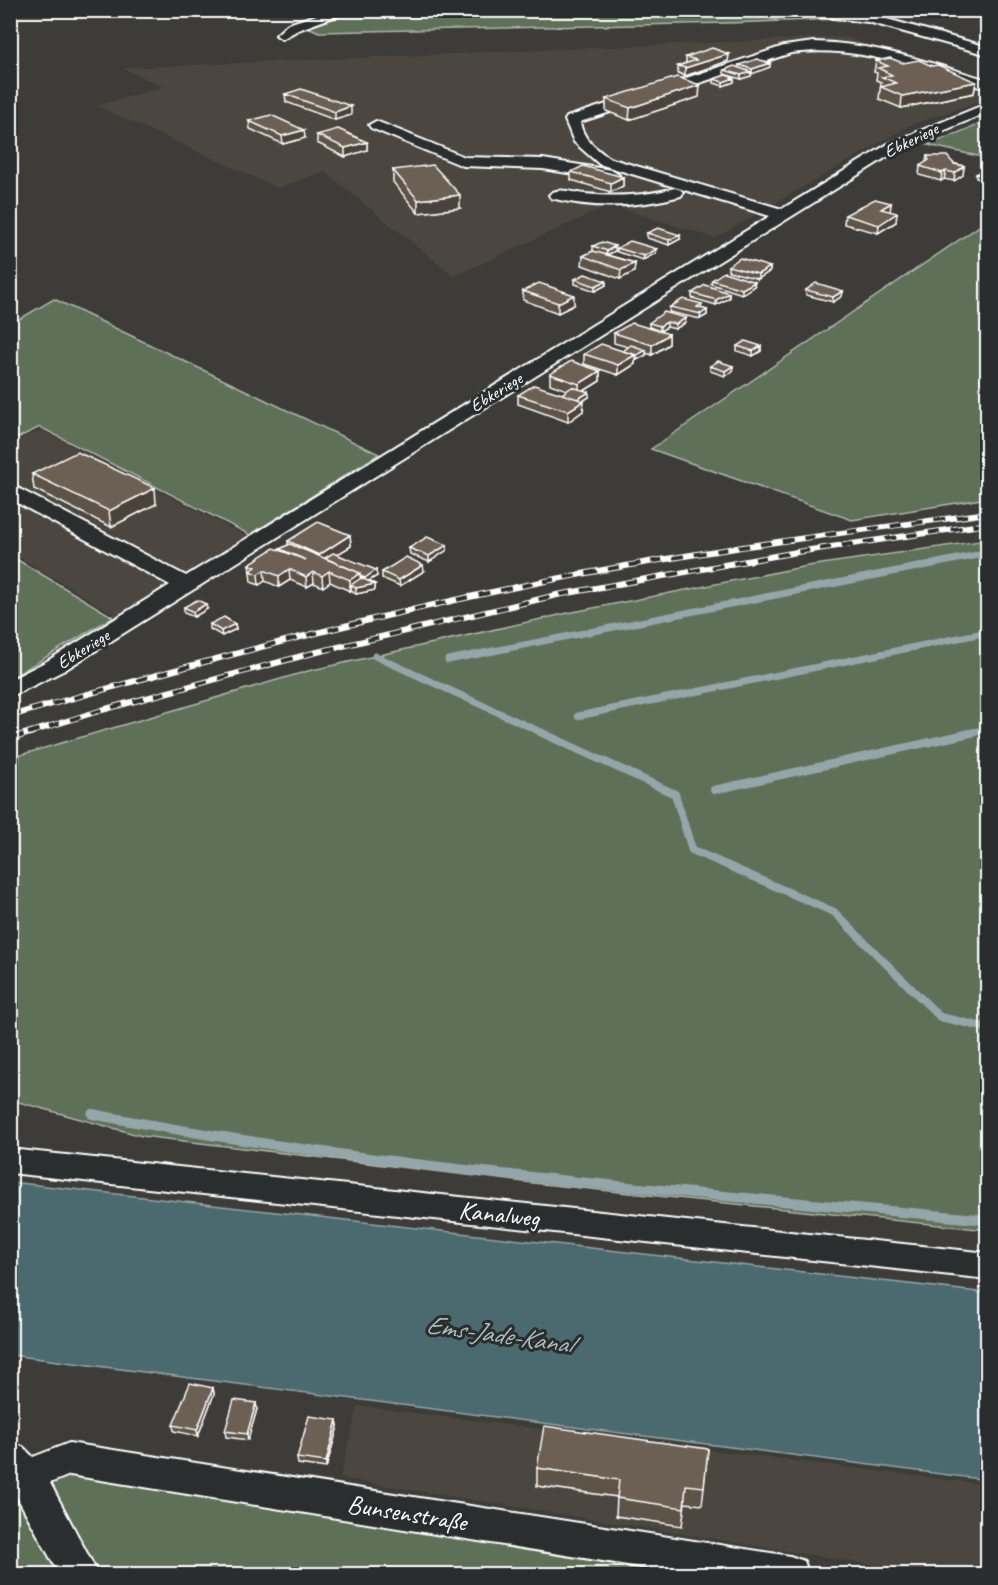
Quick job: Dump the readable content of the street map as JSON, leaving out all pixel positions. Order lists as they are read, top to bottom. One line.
{"streets":{"street":["Ebkeriege","Kanalweg","Bunsenstraße"]},"water":["Ems-Jade-Kanal"]}
